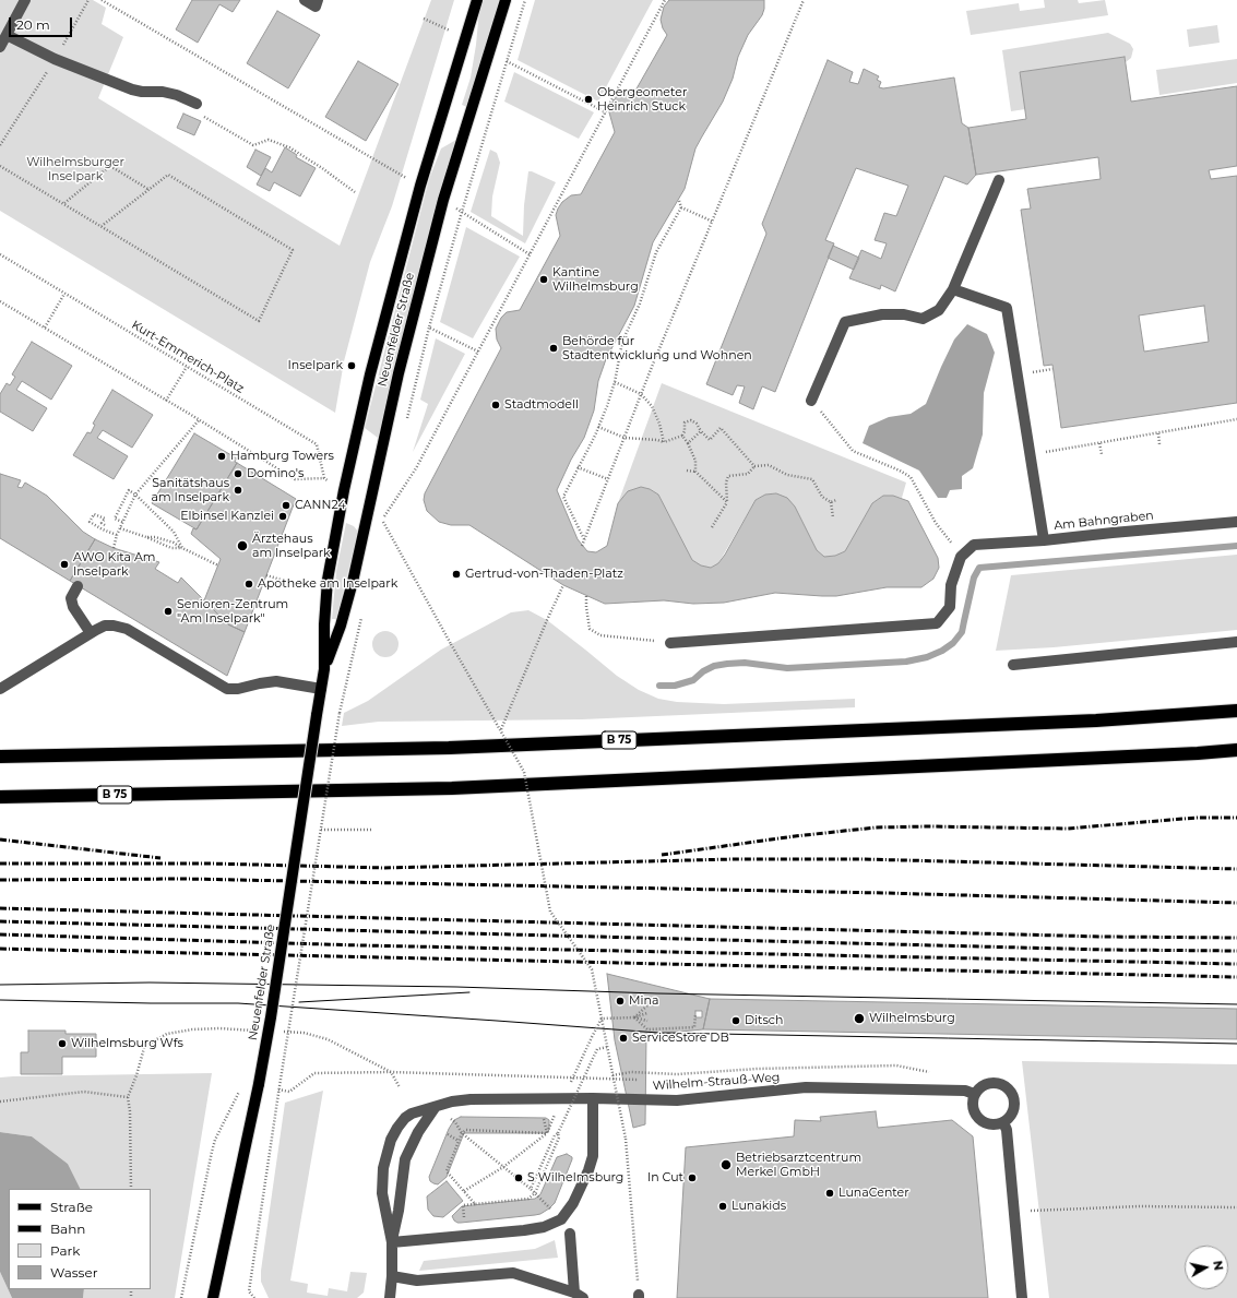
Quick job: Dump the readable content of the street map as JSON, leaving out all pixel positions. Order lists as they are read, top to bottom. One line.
{"streets":{"highway":["B 75"],"main road":["Neuenfelder Straße"],"street":["Am Bahngraben","Wilhelm-Strauß-Weg"],"path":["Kurt-Emmerich-Platz"]},"parks":["Wilhelmsburger Inselpark"],"places":["Obergeometer Heinrich Stuck","Kantine Wilhelmsburg","Behörde für Stadtentwicklung und Wohnen","Inselpark","Stadtmodell","Hamburg Towers","Domino's","Sanitätshaus am Inselpark","CANN24","Elbinsel Kanzlei","Ärztehaus am Inselpark","AWO Kita Am Inselpark","Gertrud-von-Thaden-Platz","Apotheke am Inselpark","Senioren-Zentrum \"Am Inselpark\"","Mina","Wilhelmsburg","Ditsch","ServiceStore DB","Wilhelmsburg Wfs","Betriebsarztcentrum Merkel GmbH","S Wilhelmsburg","In Cut","LunaCenter","Lunakids"],"legend":["Straße","Bahn","Park","Wasser"],"scale_bar":"20 m","north":"right"}
